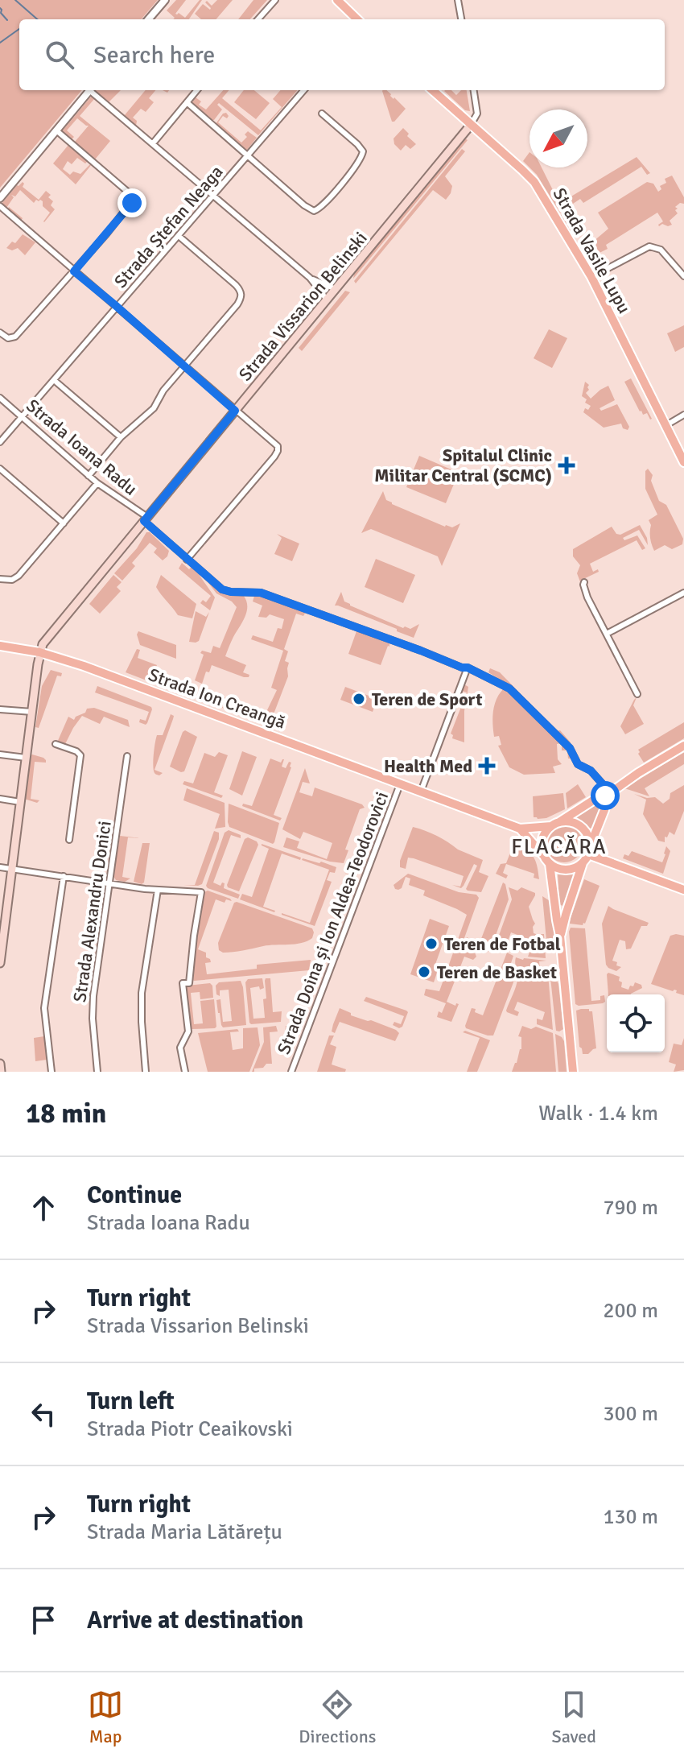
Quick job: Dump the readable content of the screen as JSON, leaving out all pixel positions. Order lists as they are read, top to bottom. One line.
{"streets":{"main road":["Strada Vasile Lupu","Strada Vissarion Belinski","Strada Ion Creangă"],"street":["Strada Ștefan Neaga","Strada Ioana Radu","Strada Alexandru Donici","Strada Doina și Ion Aldea-Teodorovici"]},"crossings":[["Strada Ștefan Neaga","Strada Ioana Radu"],["Strada Vasile Lupu","Strada Vissarion Belinski"],["Strada Vissarion Belinski","Strada Ioana Radu"],["Strada Vissarion Belinski","Strada Ion Creangă"],["Strada Ion Creangă","Strada Doina și Ion Aldea-Teodorovici"]],"districts":["FLACĂRA"],"places":{"health":["Spitalul Clinic Militar Central (SCMC)","Health Med"],"other":["Teren de Sport","Teren de Fotbal","Teren de Basket"]},"north":"bottom left","page":{"search":"Search here","heading":["18 min","Walk · 1.4 km"],"list":[["Continue","Strada Ioana Radu","790 m"],["Turn right","Strada Vissarion Belinski","200 m"],["Turn left","Strada Piotr Ceaikovski","300 m"],["Turn right","Strada Maria Lătărețu","130 m"],"Arrive at destination"],"nav":["Map","Directions","Saved"]}}
